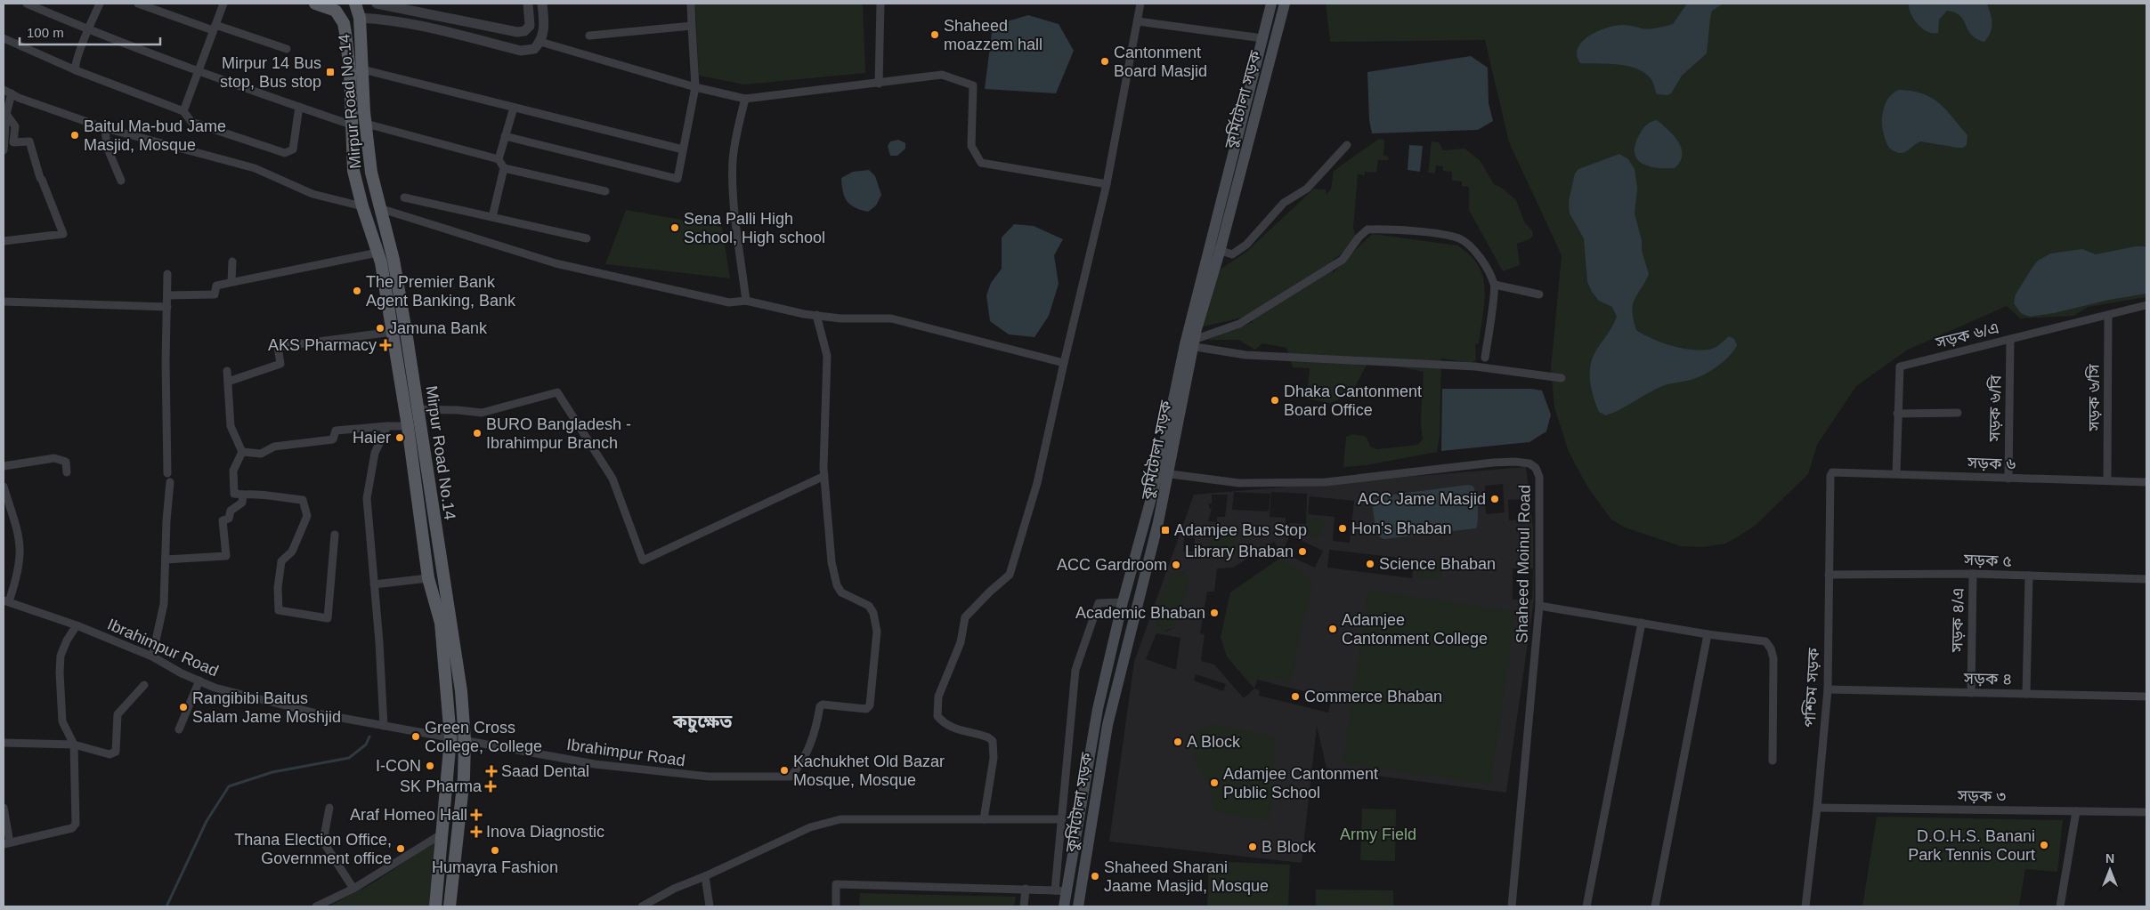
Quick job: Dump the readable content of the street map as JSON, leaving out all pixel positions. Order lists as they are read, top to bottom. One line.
{"streets":{"main road":["কুর্মিটোলা সড়ক","Mirpur Road No.14"],"street":["সড়ক ৬/এ","সড়ক ৬/সি","সড়ক ৬/বি","সড়ক ৬","সড়ক ৫","Shaheed Moinul Road","সড়ক ৪/এ","Ibrahimpur Road","সড়ক ৪","পশ্চিম সড়ক","সড়ক ৩"]},"crossings":[["কুর্মিটোলা সড়ক","Shaheed Moinul Road"],["Mirpur Road No.14","Ibrahimpur Road"],["সড়ক ৬/এ","সড়ক ৬/সি"],["সড়ক ৬/এ","সড়ক ৬/বি"],["সড়ক ৬/এ","সড়ক ৬"],["সড়ক ৬/সি","সড়ক ৬"],["সড়ক ৬/বি","সড়ক ৬"],["সড়ক ৬","পশ্চিম সড়ক"],["সড়ক ৫","সড়ক ৪/এ"],["সড়ক ৫","পশ্চিম সড়ক"],["সড়ক ৪/এ","সড়ক ৪"],["সড়ক ৪","পশ্চিম সড়ক"],["পশ্চিম সড়ক","সড়ক ৩"]],"districts":["কচুক্ষেত"],"parks":["Army Field"],"places":{"other":["Shaheed moazzem hall","Cantonment Board Masjid","Baitul Ma-bud Jame Masjid, Mosque","Sena Palli High School, High school","The Premier Bank Agent Banking, Bank","Jamuna Bank","Dhaka Cantonment Board Office","BURO Bangladesh - Ibrahimpur Branch","Haier","ACC Jame Masjid","Hon's Bhaban","Library Bhaban","Science Bhaban","ACC Gardroom","Academic Bhaban","Adamjee Cantonment College","Commerce Bhaban","Rangibibi Baitus Salam Jame Moshjid","Green Cross College, College","A Block","I-CON","Kachukhet Old Bazar Mosque, Mosque","Adamjee Cantonment Public School","D.O.H.S. Banani Park Tennis Court","B Block","Thana Election Office, Government office","Humayra Fashion","Shaheed Sharani Jaame Masjid, Mosque"],"transit":["Mirpur 14 Bus stop, Bus stop","Adamjee Bus Stop"],"health":["AKS Pharmacy","Saad Dental","SK Pharma","Araf Homeo Hall","Inova Diagnostic"]},"scale_bar":"100 m","north":"top"}
